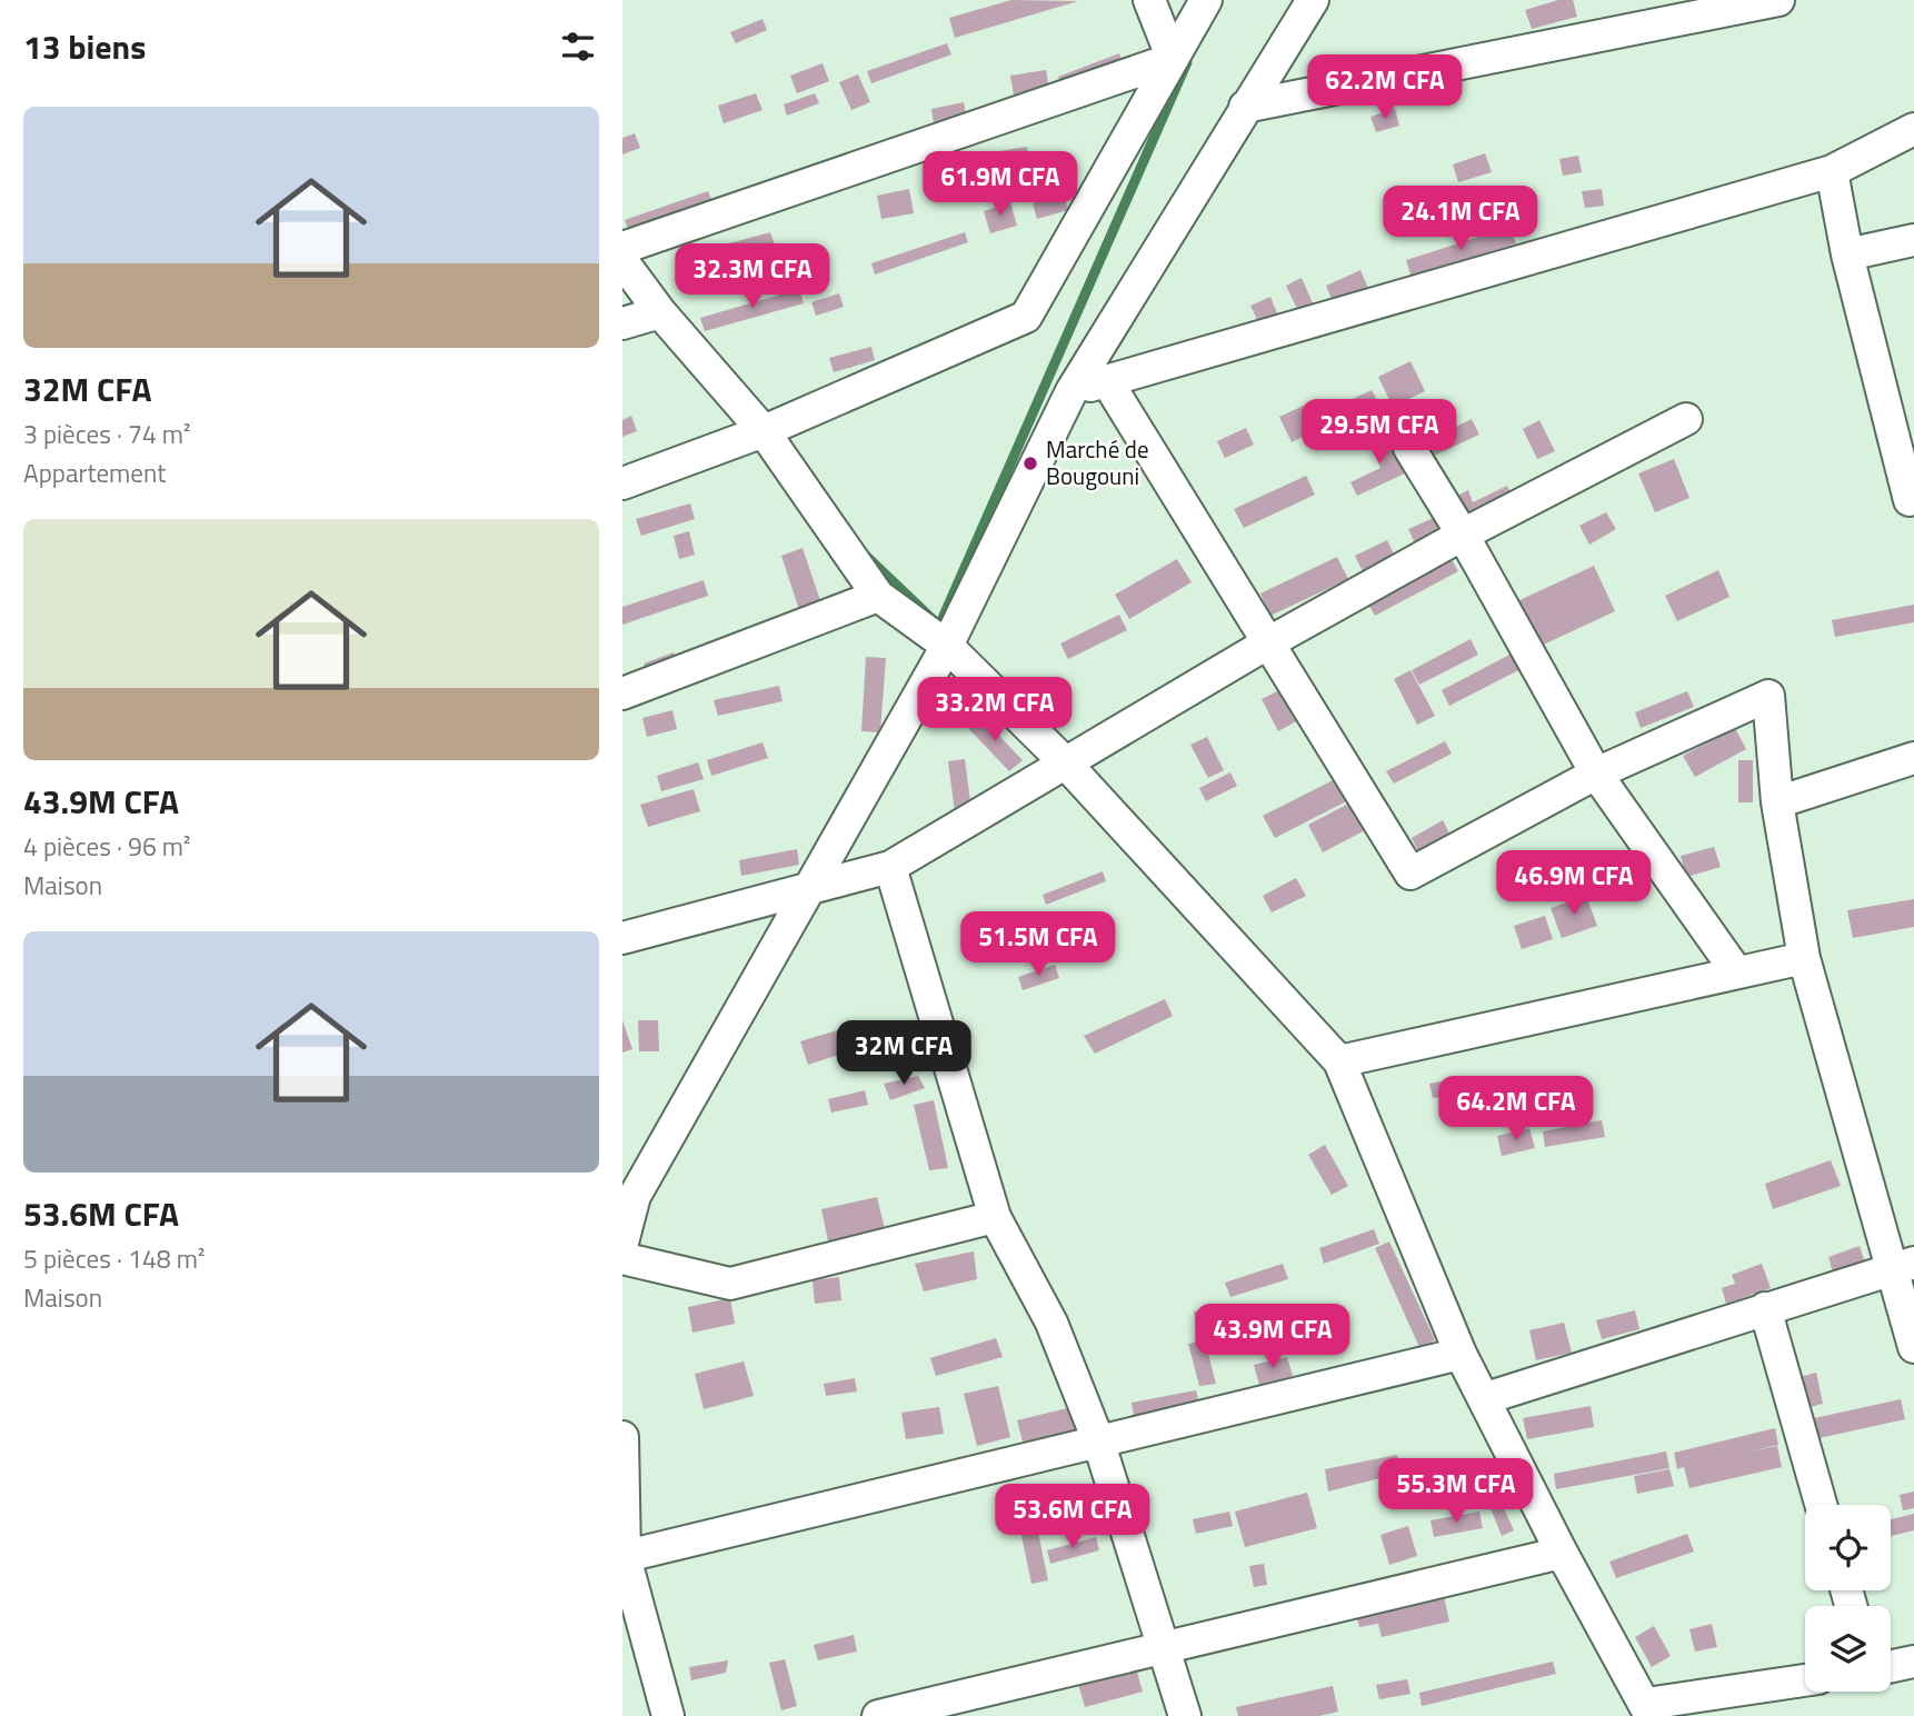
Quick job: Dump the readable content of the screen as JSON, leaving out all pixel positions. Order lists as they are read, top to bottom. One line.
{"places":["Marché de Bougouni"],"page":{"heading":"13 biens","price":["62.2M CFA","61.9M CFA","24.1M CFA","32.3M CFA","29.5M CFA","33.2M CFA","46.9M CFA","51.5M CFA","32M CFA","64.2M CFA","43.9M CFA","55.3M CFA","53.6M CFA"],"list":[{"name":"32M CFA","note":"3 pièces · 74 m² · Appartement"},{"name":"43.9M CFA","note":"4 pièces · 96 m² · Maison"},{"name":"53.6M CFA","note":"5 pièces · 148 m² · Maison"}]}}
